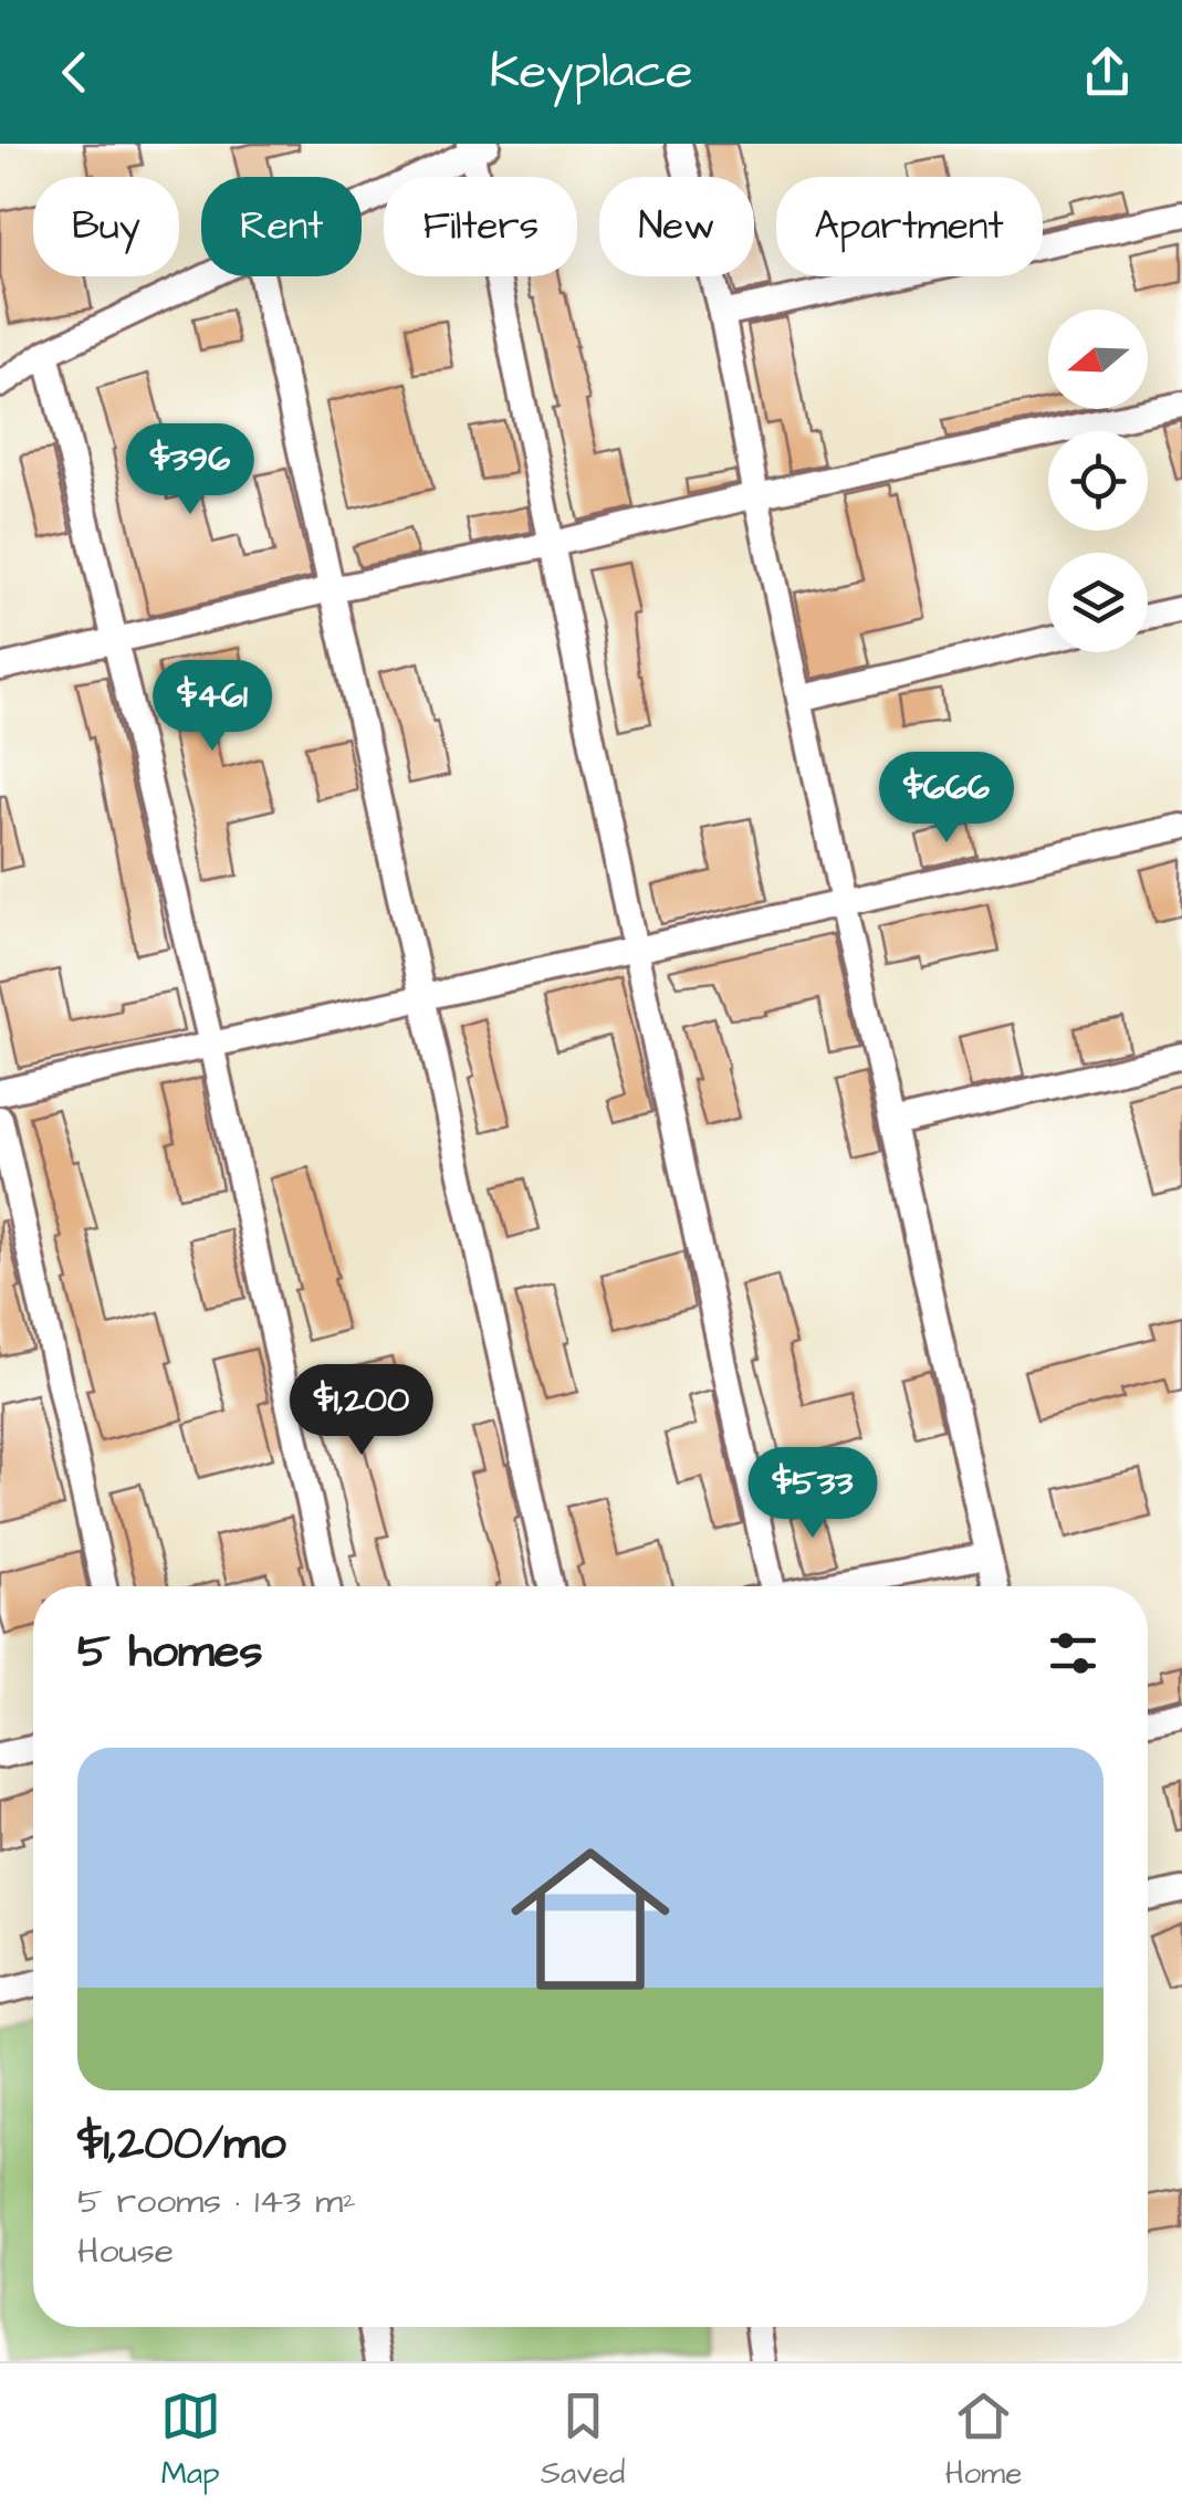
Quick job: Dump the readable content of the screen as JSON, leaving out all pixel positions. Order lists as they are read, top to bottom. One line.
{"north":"left","page":{"header":"Keyplace","chip":["Buy","Rent","Filters","New","Apartment"],"price":["$396","$461","$666","$1,200","$533"],"heading":"5 homes","list":[{"name":"$1,200/mo","note":"5 rooms · 143 m² · House"}],"tabs":["Map","Saved","Home"]}}
